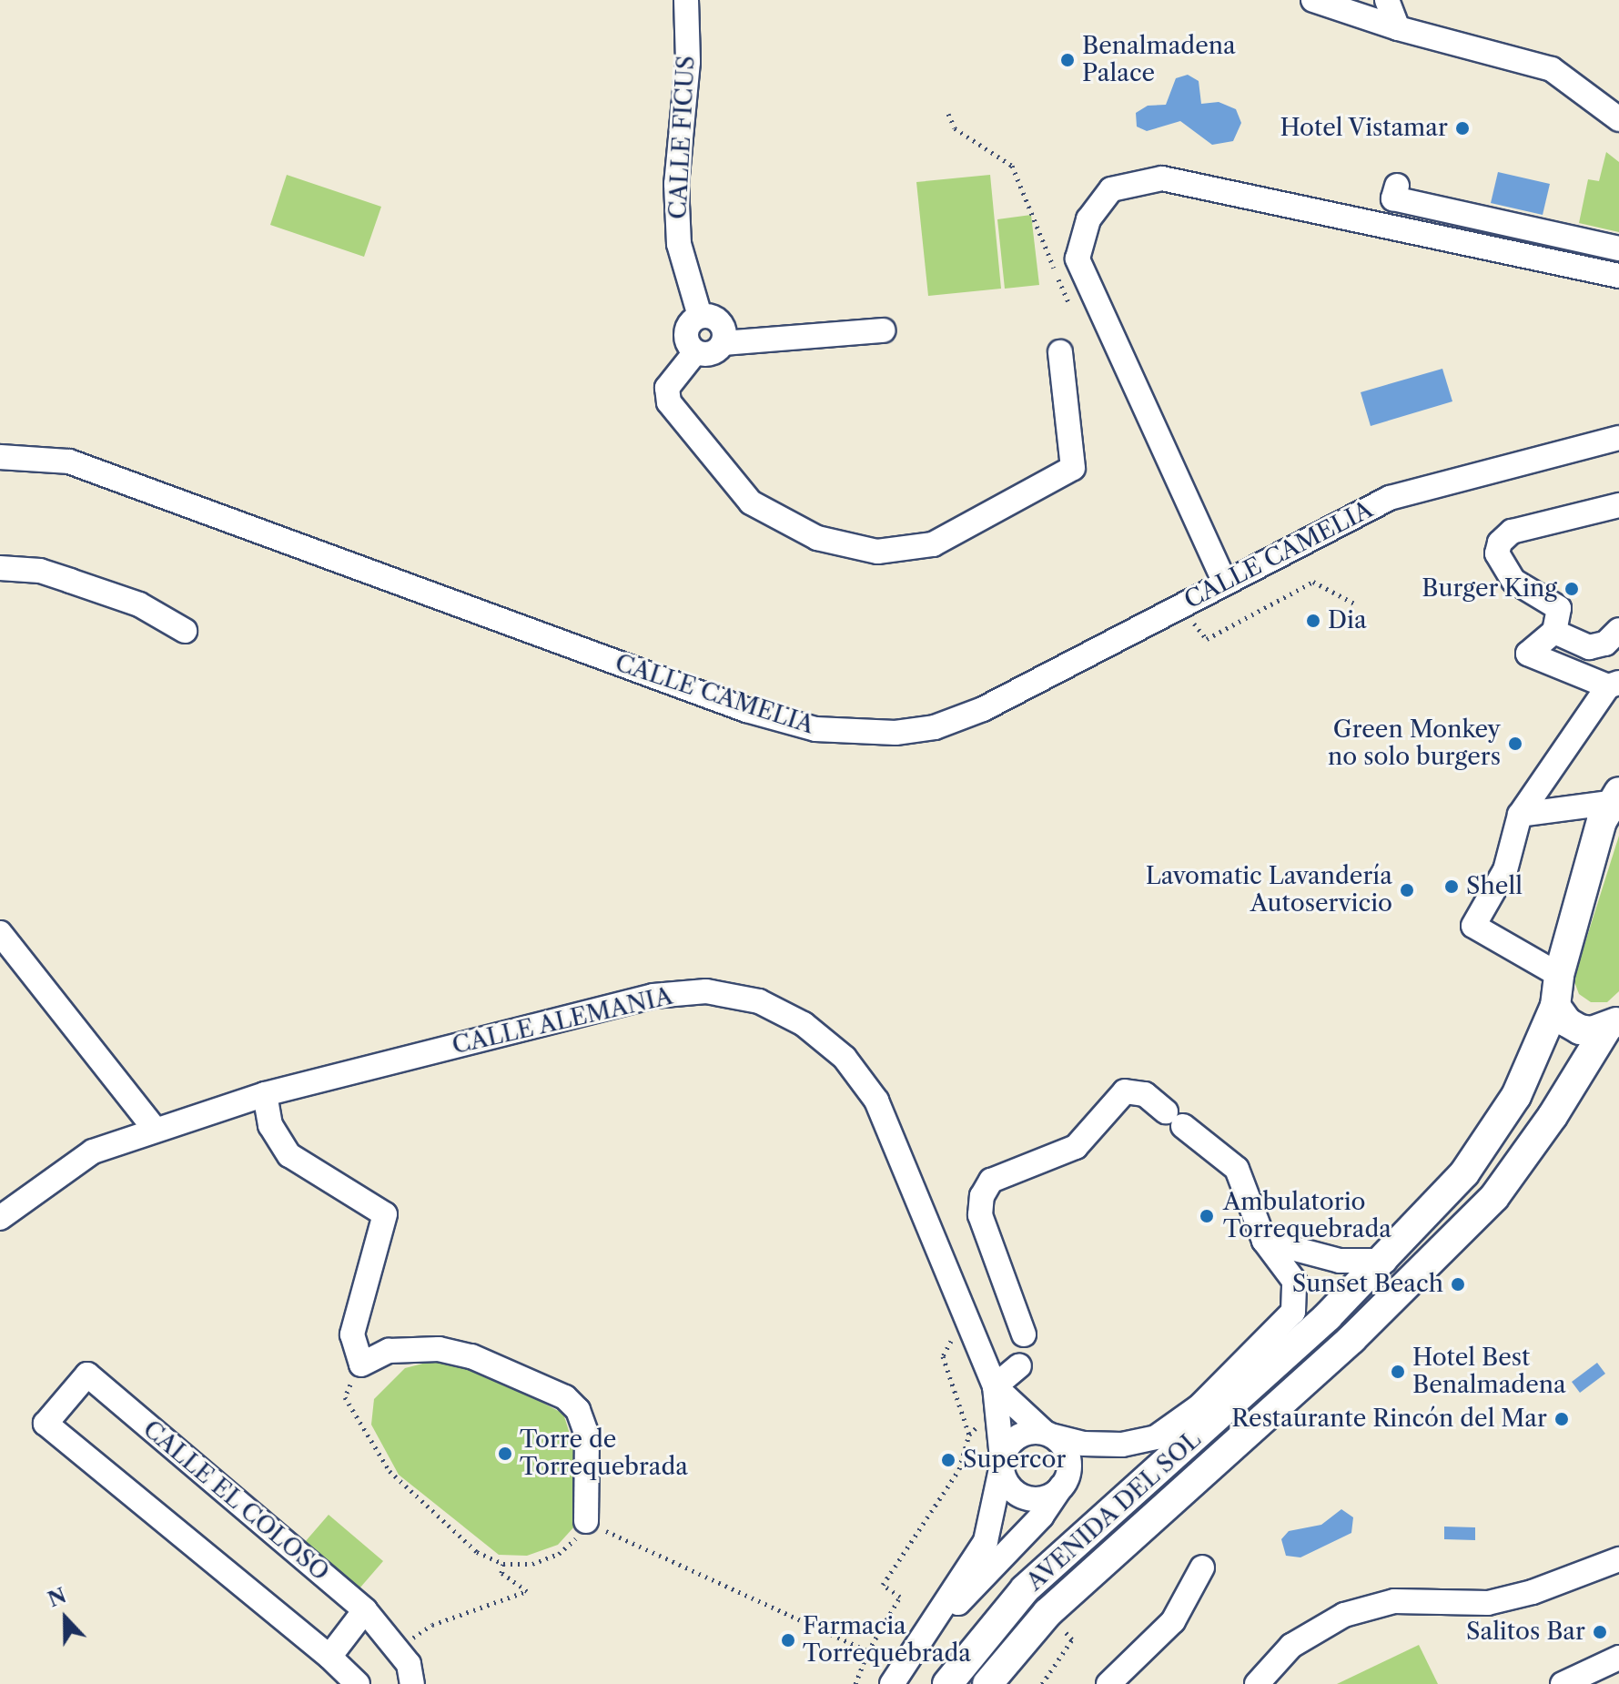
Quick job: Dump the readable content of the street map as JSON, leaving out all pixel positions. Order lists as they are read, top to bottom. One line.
{"streets":{"main road":["AVENIDA DEL SOL"],"street":["CALLE FICUS","CALLE CAMELIA","CALLE ALEMANIA","CALLE EL COLOSO"]},"places":["Benalmadena Palace","Hotel Vistamar","Burger King","Dia","Green Monkey no solo burgers","Shell","Lavomatic Lavandería Autoservicio","Ambulatorio Torrequebrada","Sunset Beach","Hotel Best Benalmadena","Restaurante Rincón del Mar","Torre de Torrequebrada","Supercor","Salitos Bar","Farmacia Torrequebrada"],"north":"top"}
